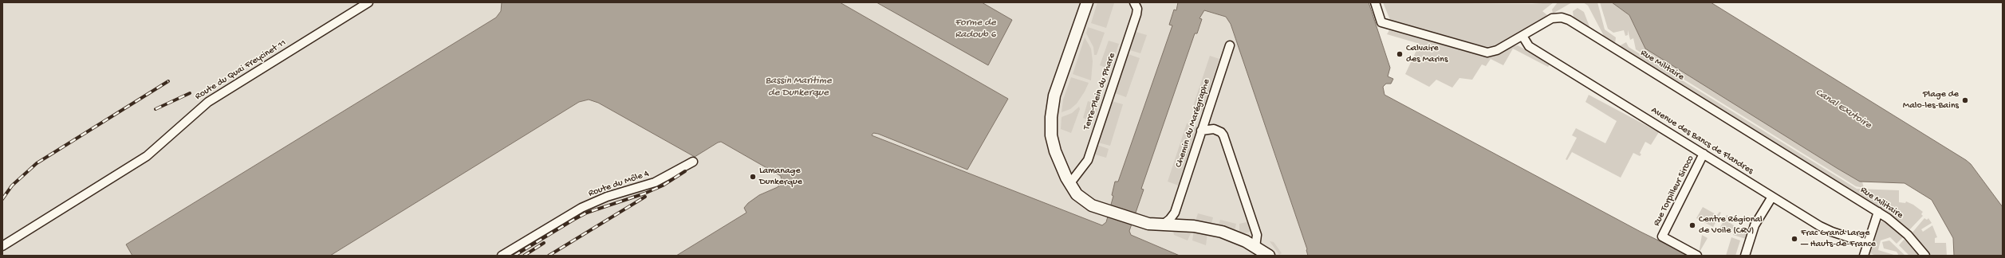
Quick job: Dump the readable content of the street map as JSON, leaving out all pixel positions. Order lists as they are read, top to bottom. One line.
{"streets":{"street":["Rue Militaire","Route du Quai Freycinet 11","Terre-Plein du Phare","Chemin du Marégraphe","Avenue des Bancs de Flandres","Route du Môle 4","Rue Torpilleur Siroco"]},"crossings":[["Rue Militaire","Avenue des Bancs de Flandres"],["Avenue des Bancs de Flandres","Rue Torpilleur Siroco"]],"water":["Forme de Radoub 6","Bassin Maritime de Dunkerque","Canal Exutoire"],"places":["Calvaire des Marins","Plage de Malo-les-Bains","Lamanage Dunkerque","Centre Régional de Voile (CRV)","Frac Grand Large — Hauts-de-France"]}
